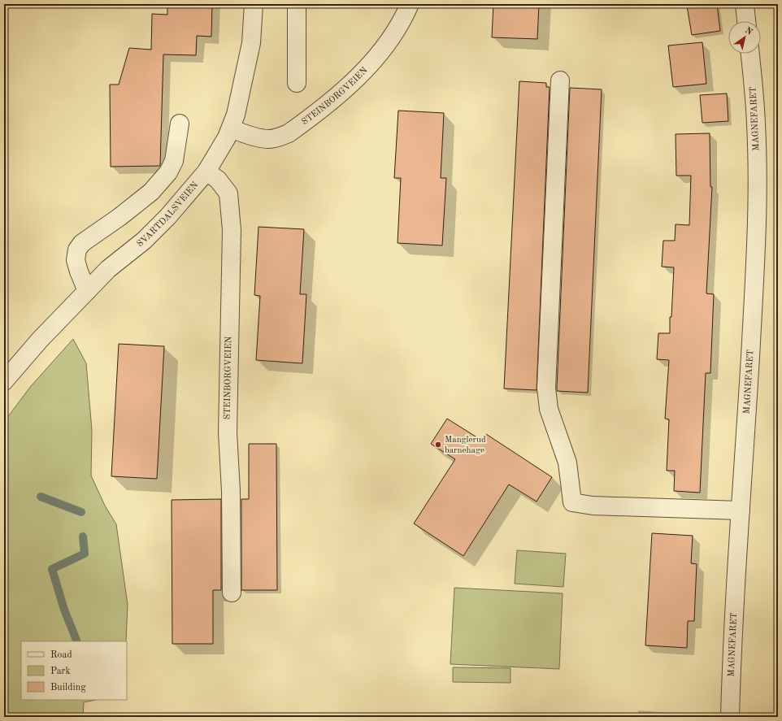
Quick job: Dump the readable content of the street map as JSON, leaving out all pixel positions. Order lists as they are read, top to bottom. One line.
{"streets":{"street":["STEINBORGVEIEN","MAGNEFARET","SVARTDALSVEIEN"]},"crossings":[["STEINBORGVEIEN","SVARTDALSVEIEN"]],"places":["Manglerud barnehage"],"legend":["Road","Park","Building"],"north":"top right"}
